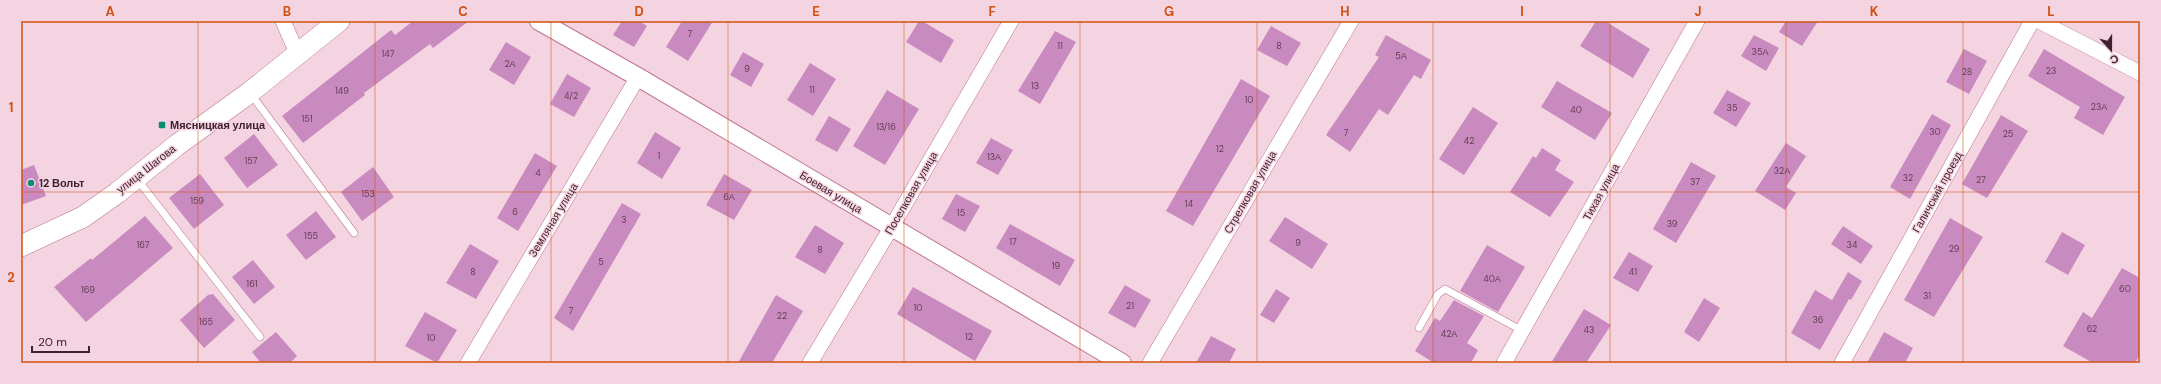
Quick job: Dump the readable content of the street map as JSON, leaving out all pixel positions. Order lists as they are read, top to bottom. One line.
{"streets":{"main road":["улица Шагова"],"street":["Боевая улица","Стрелковая улица","Тихая улица","Галичский проезд","Поселковая улица","Земляная улица"]},"crossings":[["Боевая улица","Поселковая улица"],["Боевая улица","Земляная улица"]],"places":{"transit":["Мясницкая улица"],"other":["12 Вольт"]},"house_numbers":["7","11","8","35А","147","5А","2А","9","23","28","13","11","149","4/2","10","23А","35","40","151","13/16","30","7","25","42","12","1","13А","157","32А","4","32","27","37","153","6А","159","14","6","15","3","39","155","17","9","167","34","29","8","5","19","8","41","40А","161","60","169","31","21","10","7","22","36","165","62","43","42А","12","10"],"scale_bar":"20 m","north":"bottom","grid":{"columns":["A","B","C","D","E","F","G","H","I","J","K","L"],"rows":["1","2"]}}
